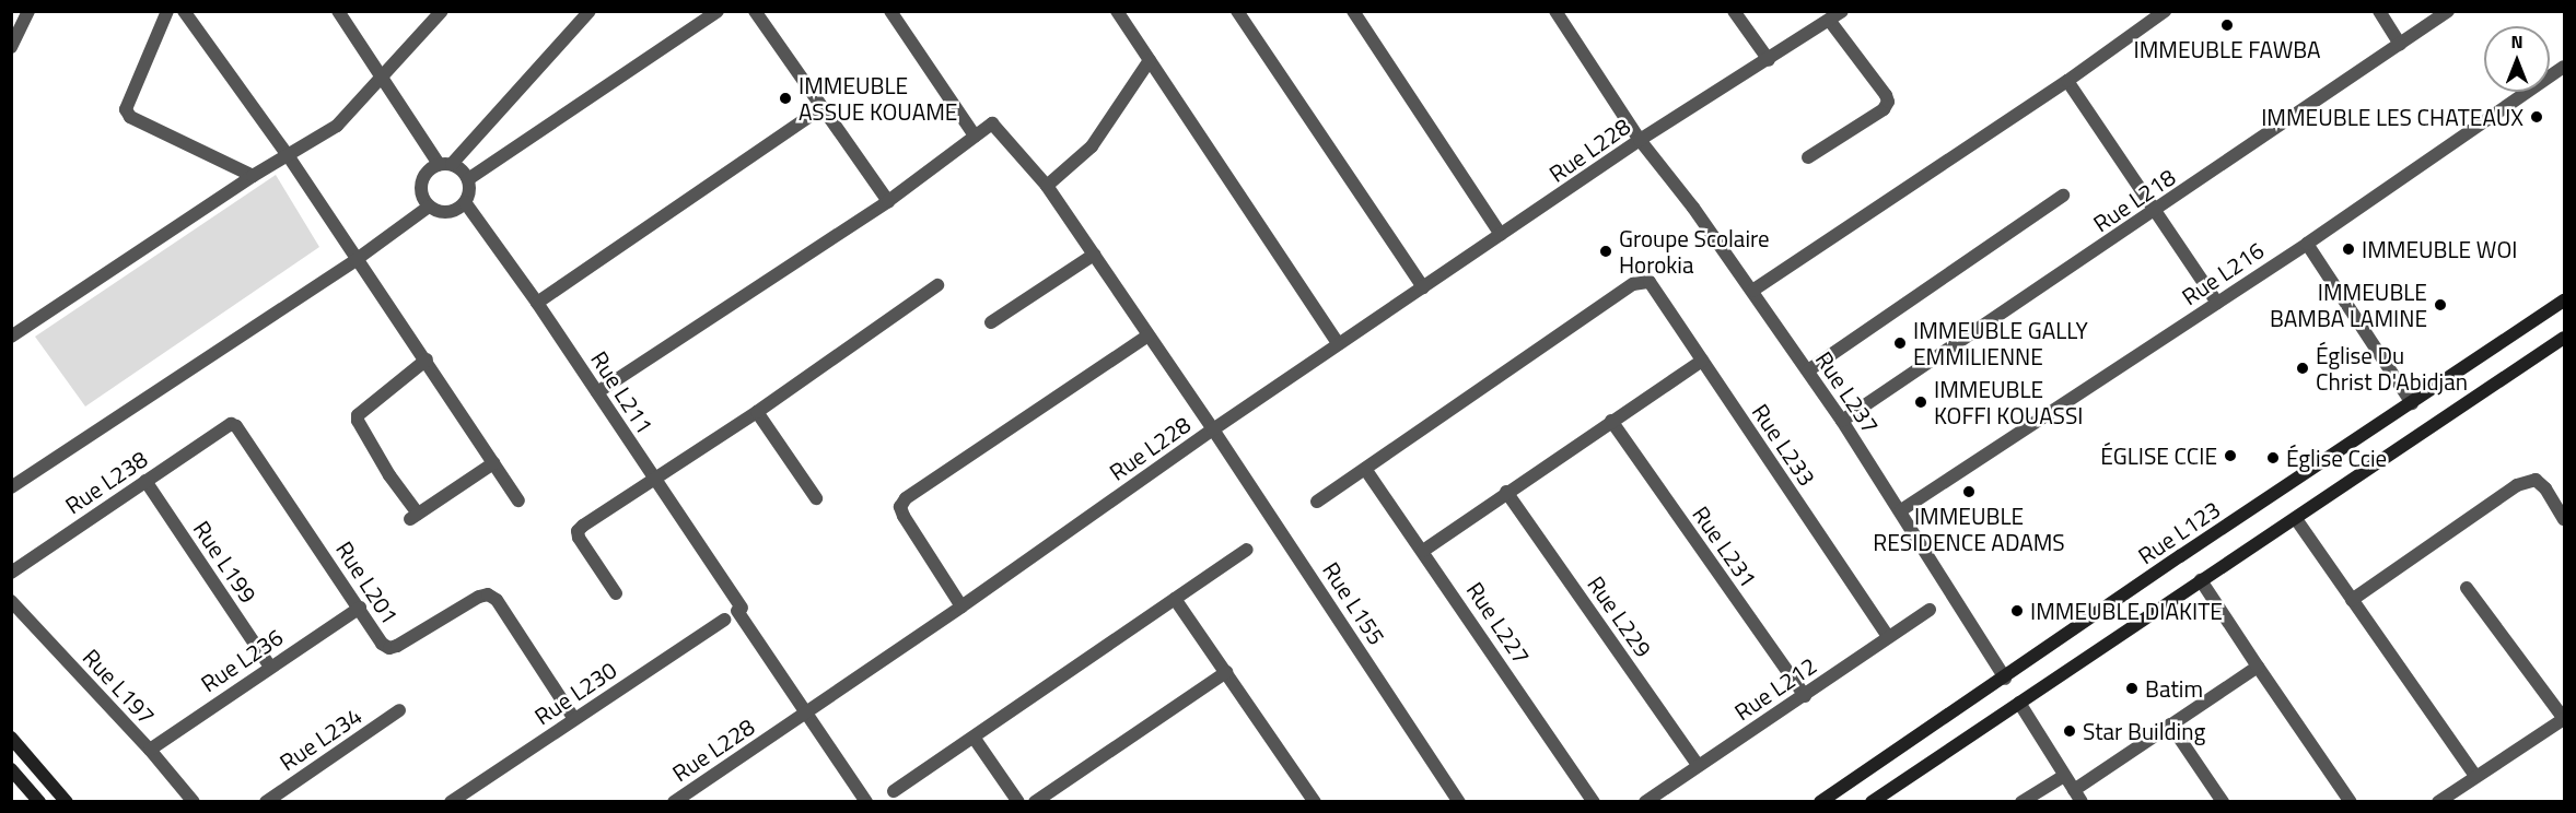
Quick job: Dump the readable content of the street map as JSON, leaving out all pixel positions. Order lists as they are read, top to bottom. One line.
{"streets":{"main road":["Rue L123"],"street":["Rue L228","Rue L218","Rue L216","Rue L211","Rue L237","Rue L233","Rue L238","Rue L231","Rue L199","Rue L201","Rue L155","Rue L229","Rue L227","Rue L236","Rue L197","Rue L212","Rue L230","Rue L234"]},"crossings":[["Rue L228","Rue L211"],["Rue L228","Rue L237"],["Rue L228","Rue L155"],["Rue L218","Rue L237"],["Rue L216","Rue L237"],["Rue L237","Rue L123"],["Rue L233","Rue L227"],["Rue L233","Rue L212"],["Rue L238","Rue L199"],["Rue L238","Rue L201"],["Rue L231","Rue L212"],["Rue L199","Rue L236"],["Rue L201","Rue L236"],["Rue L201","Rue L230"],["Rue L229","Rue L212"],["Rue L236","Rue L197"]],"places":["IMMEUBLE FAWBA","IMMEUBLE ASSUE KOUAME","IMMEUBLE LES CHATEAUX","IMMEUBLE WOI","Groupe Scolaire Horokia","IMMEUBLE BAMBA LAMINE","IMMEUBLE GALLY EMMILIENNE","Église Du Christ D'Abidjan","IMMEUBLE KOFFI KOUASSI","ÉGLISE CCIE","Église Ccie","IMMEUBLE RESIDENCE ADAMS","IMMEUBLE DIAKITE","Batim","Star Building"],"north":"top"}
